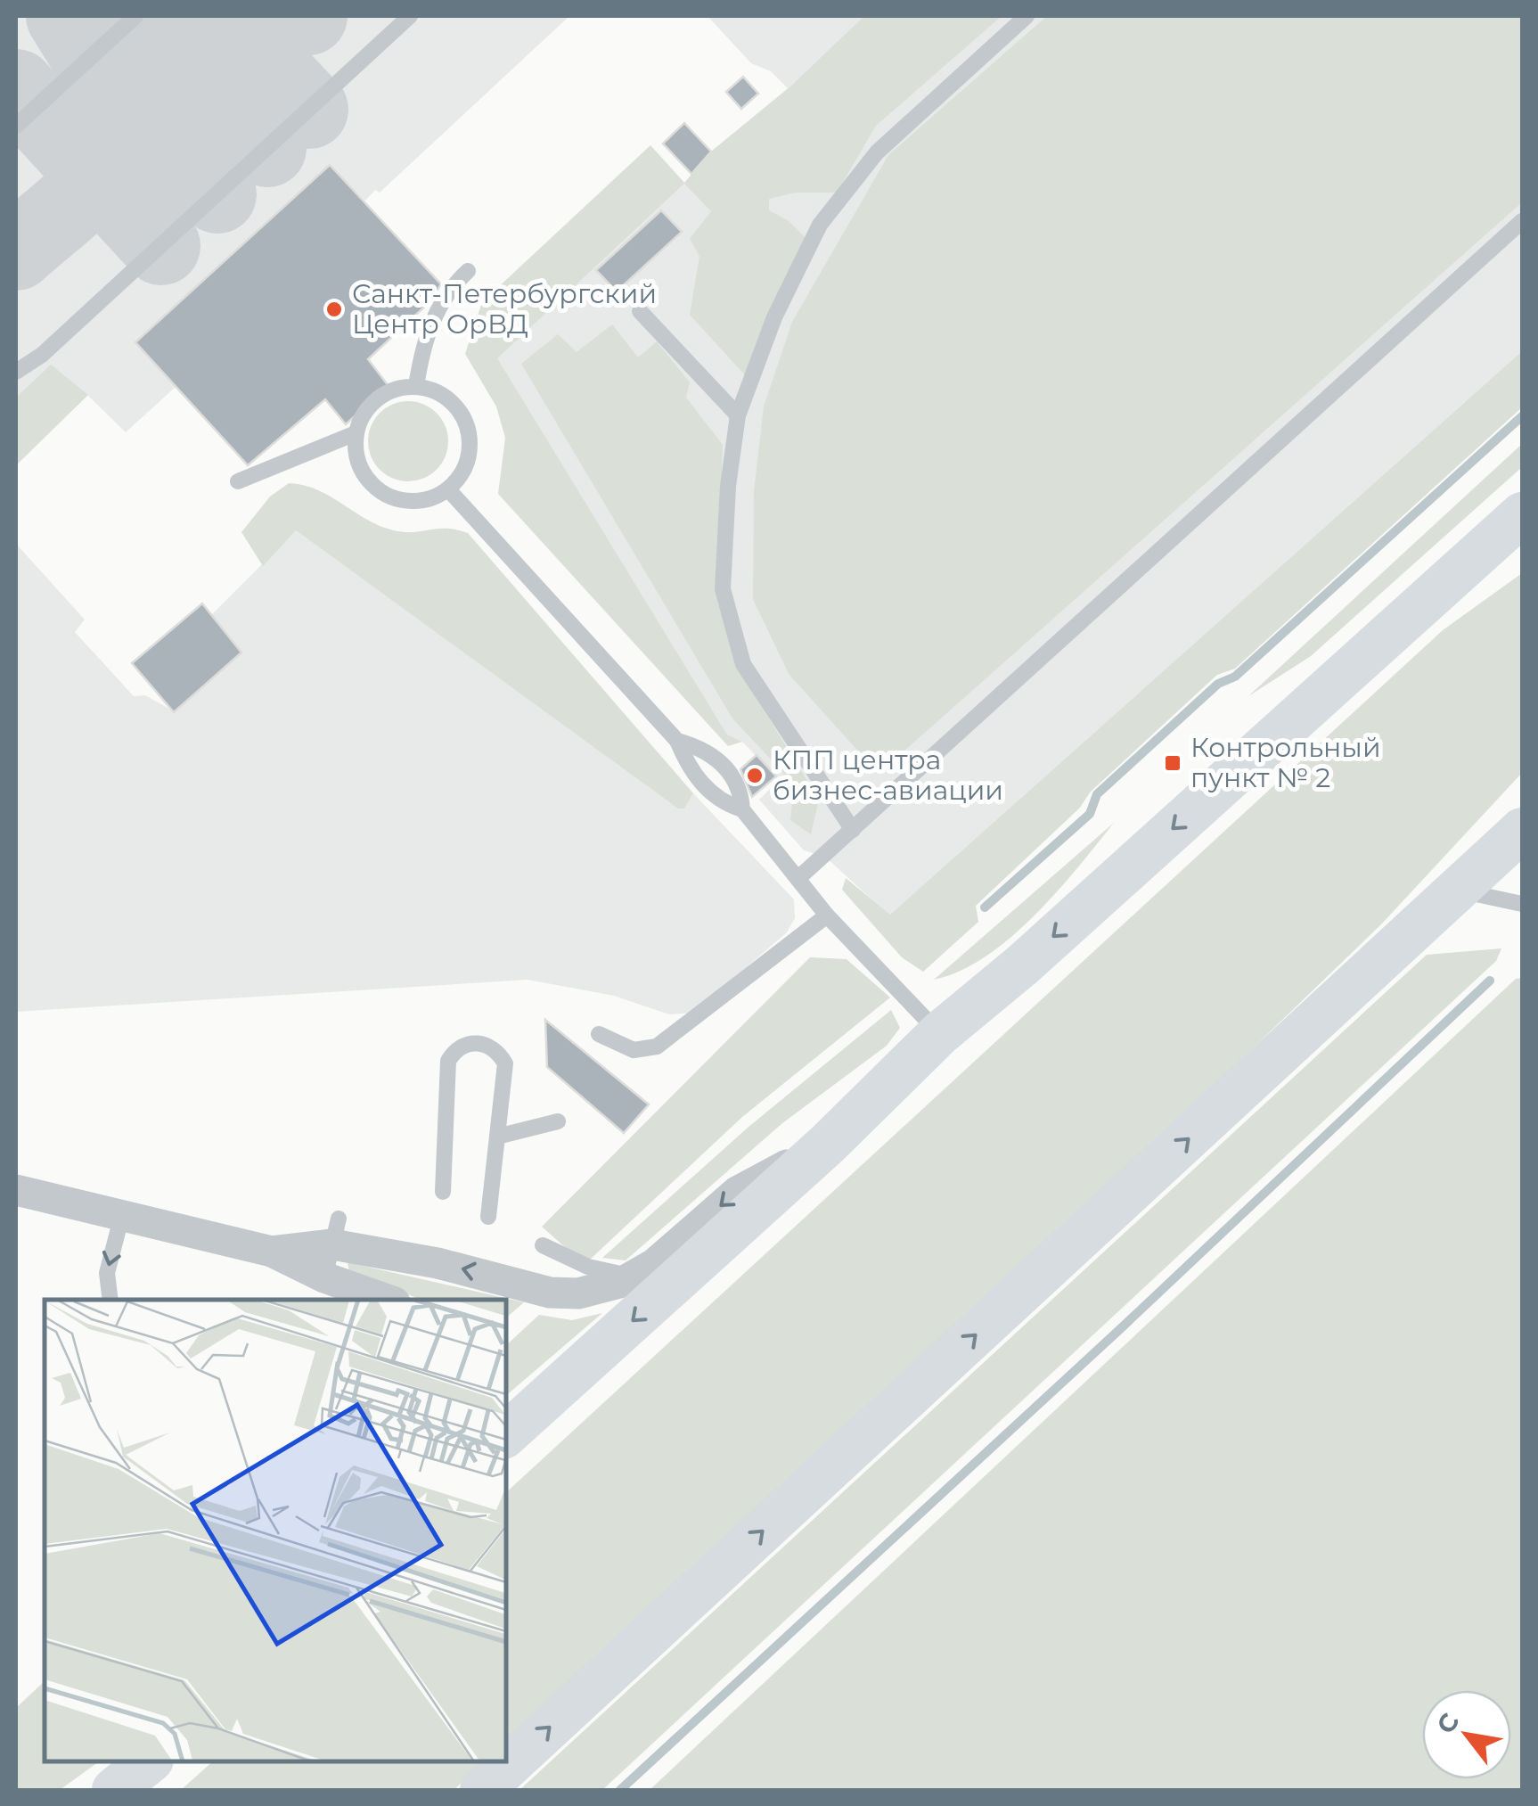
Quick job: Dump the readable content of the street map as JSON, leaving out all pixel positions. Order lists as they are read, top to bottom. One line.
{"places":{"other":["Санкт-Петербургский Центр ОрВД","КПП центра бизнес-авиации"],"transit":["Контрольный пункт № 2"]},"north":"top left"}
